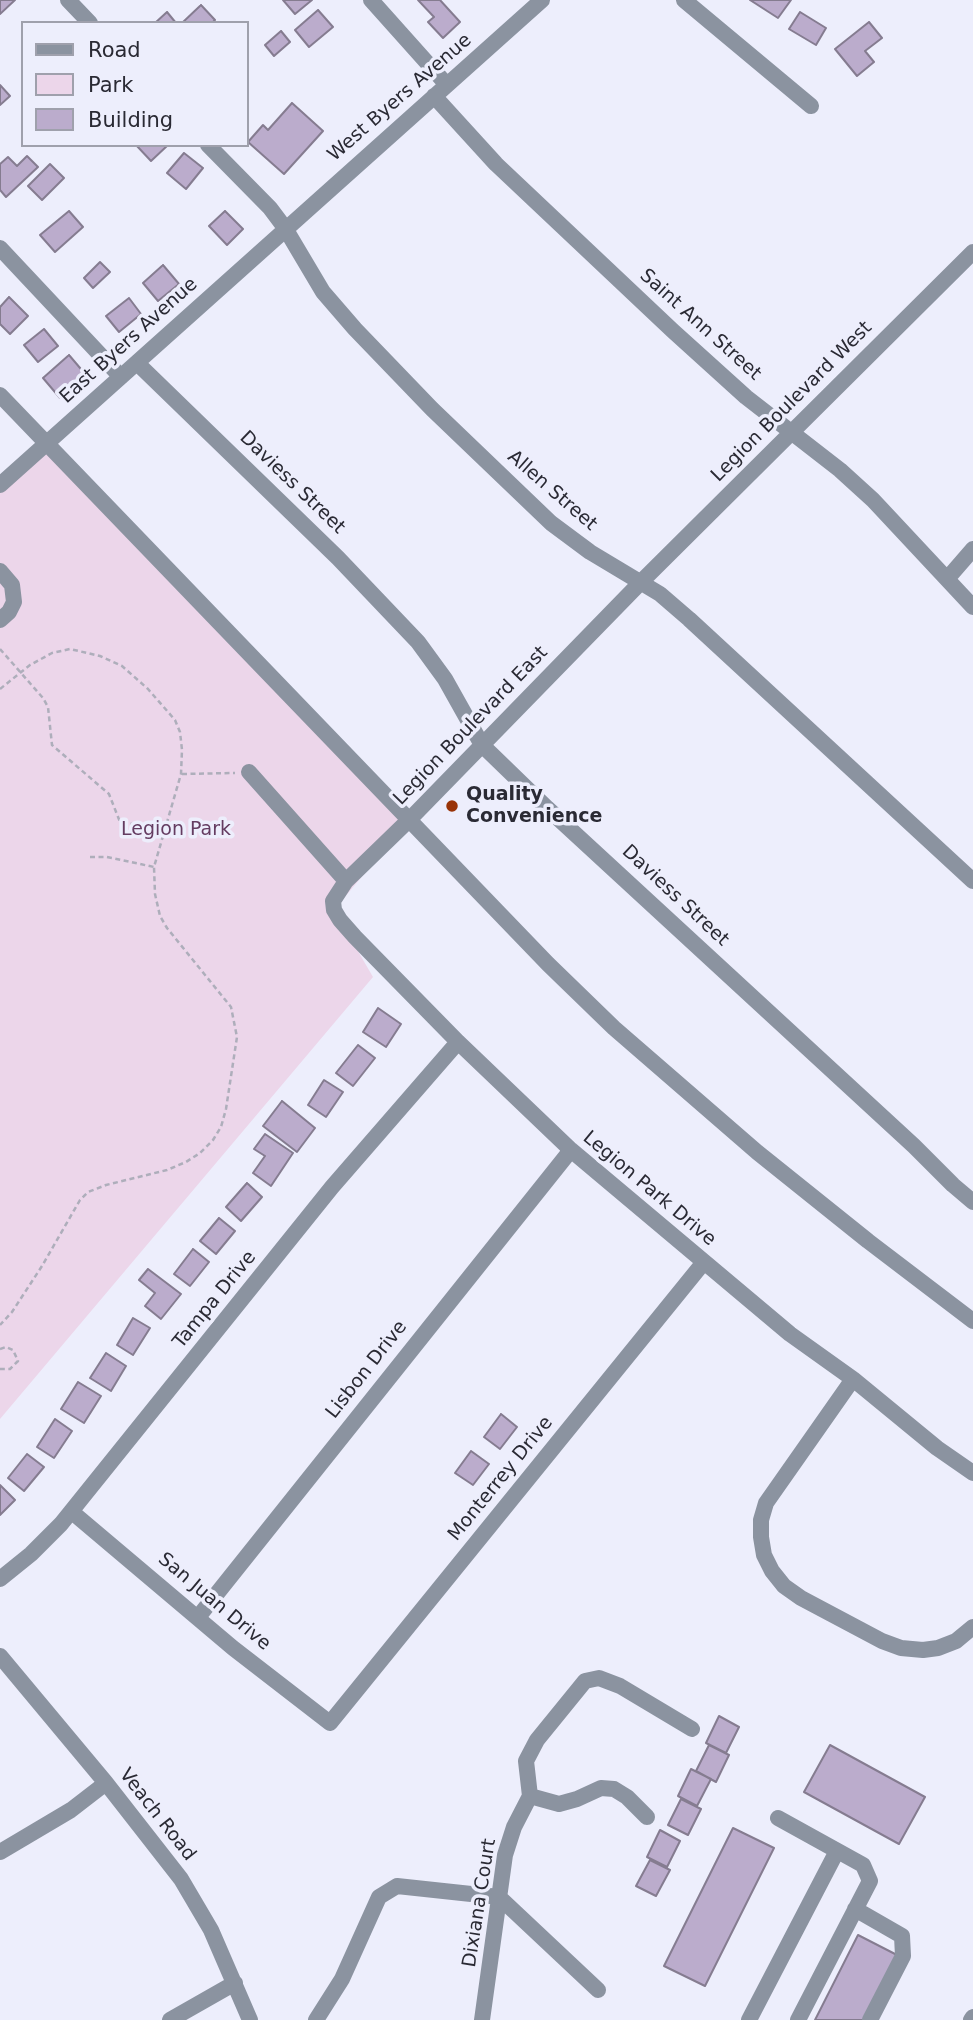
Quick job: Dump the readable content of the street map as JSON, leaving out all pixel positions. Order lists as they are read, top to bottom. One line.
{"streets":{"street":["West Byers Avenue","Saint Ann Street","East Byers Avenue","Legion Boulevard West","Daviess Street","Allen Street","Legion Boulevard East","Legion Park Drive","Tampa Drive","Lisbon Drive","Monterrey Drive","San Juan Drive","Veach Road","Dixiana Court"]},"crossings":[["West Byers Avenue","Saint Ann Street"],["West Byers Avenue","East Byers Avenue"],["West Byers Avenue","Allen Street"],["Saint Ann Street","Legion Boulevard West"],["East Byers Avenue","Daviess Street"],["East Byers Avenue","Allen Street"],["Legion Boulevard West","Allen Street"],["Legion Boulevard West","Legion Boulevard East"],["Daviess Street","Legion Boulevard East"],["Allen Street","Legion Boulevard East"],["Legion Boulevard East","Legion Park Drive"],["Legion Park Drive","Tampa Drive"],["Legion Park Drive","Lisbon Drive"],["Legion Park Drive","Monterrey Drive"],["Tampa Drive","San Juan Drive"],["Lisbon Drive","San Juan Drive"],["Monterrey Drive","San Juan Drive"]],"parks":["Legion Park"],"places":["Quality Convenience"],"legend":["Road","Park","Building"]}
